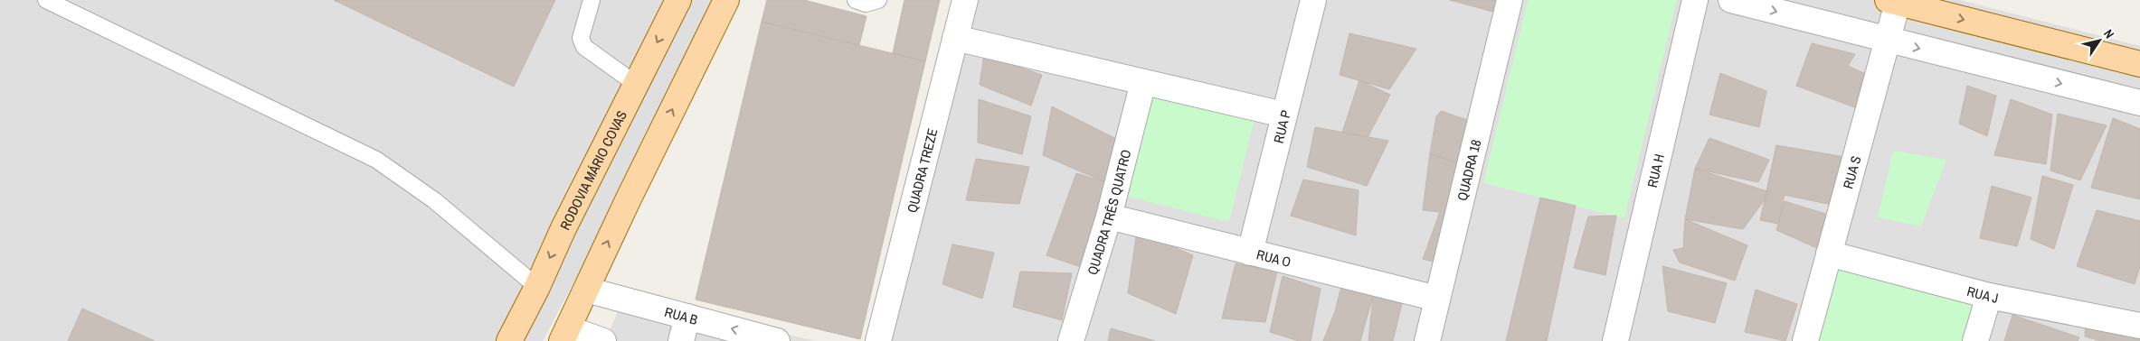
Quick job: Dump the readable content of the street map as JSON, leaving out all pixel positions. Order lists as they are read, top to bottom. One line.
{"streets":{"main road":["RODOVIA MÁRIO COVAS"],"street":["RUA P","QUADRA TREZE","QUADRA 18","RUA H","RUA S","QUADRA TRÊS QUATRO","RUA O","RUA J","RUA B"]},"crossings":[["RUA P","RUA O"],["QUADRA 18","RUA O"],["RUA S","RUA J"],["QUADRA TRÊS QUATRO","RUA O"]],"one_way":["RUA B"],"north":"top right"}
